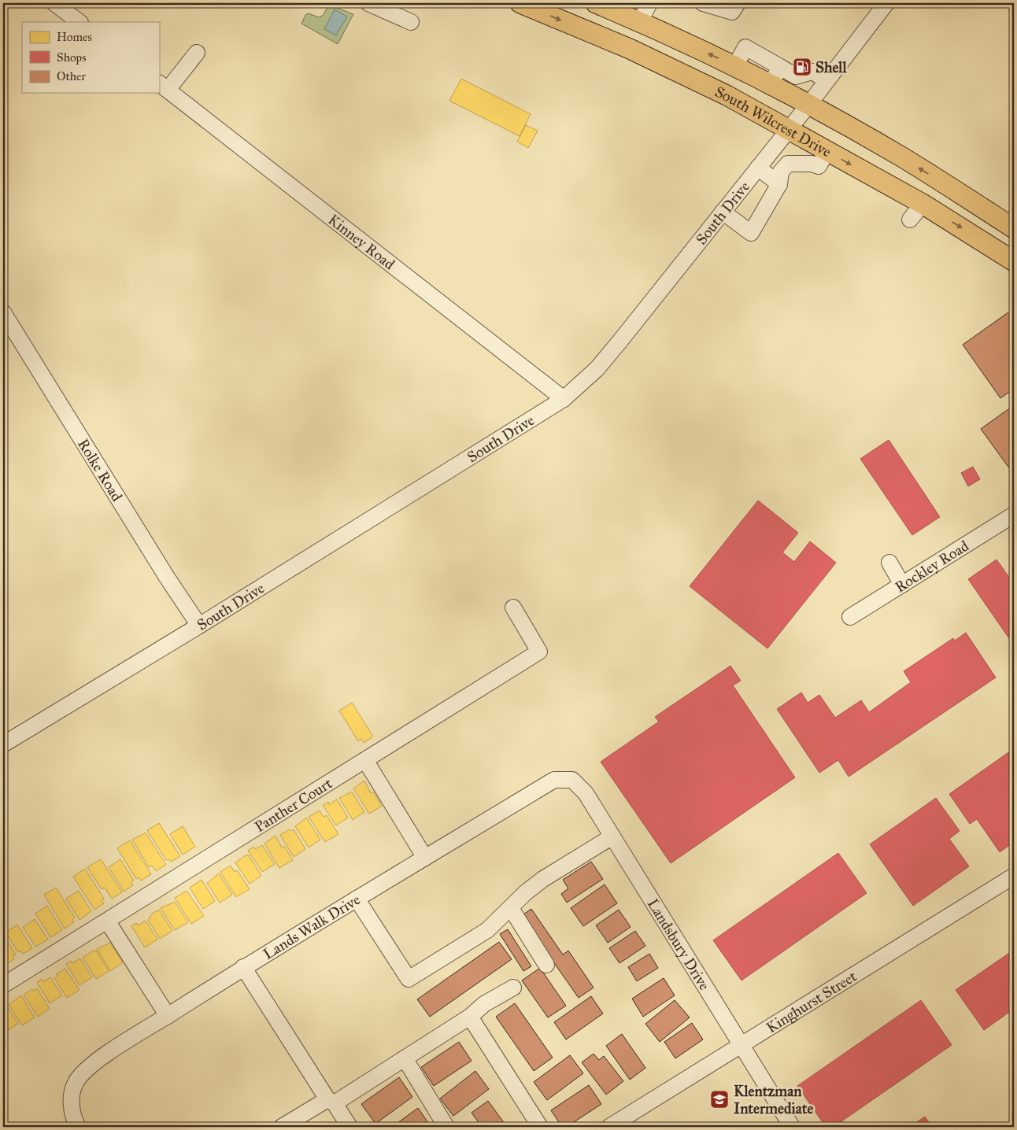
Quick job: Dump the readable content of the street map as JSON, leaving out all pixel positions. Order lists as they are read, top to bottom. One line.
{"streets":{"main road":["South Wilcrest Drive"],"street":["South Drive","Kinney Road","Rolke Road","Rockley Road","Panther Court","Lands Walk Drive","Landsbury Drive","Kinghurst Street"]},"crossings":[["South Wilcrest Drive","South Drive"],["South Drive","Kinney Road"],["South Drive","Rolke Road"],["Lands Walk Drive","Landsbury Drive"],["Landsbury Drive","Kinghurst Street"]],"places":{"fuel station":["Shell"],"school or university":["Klentzman Intermediate"]},"legend":["Homes","Shops","Other"]}
